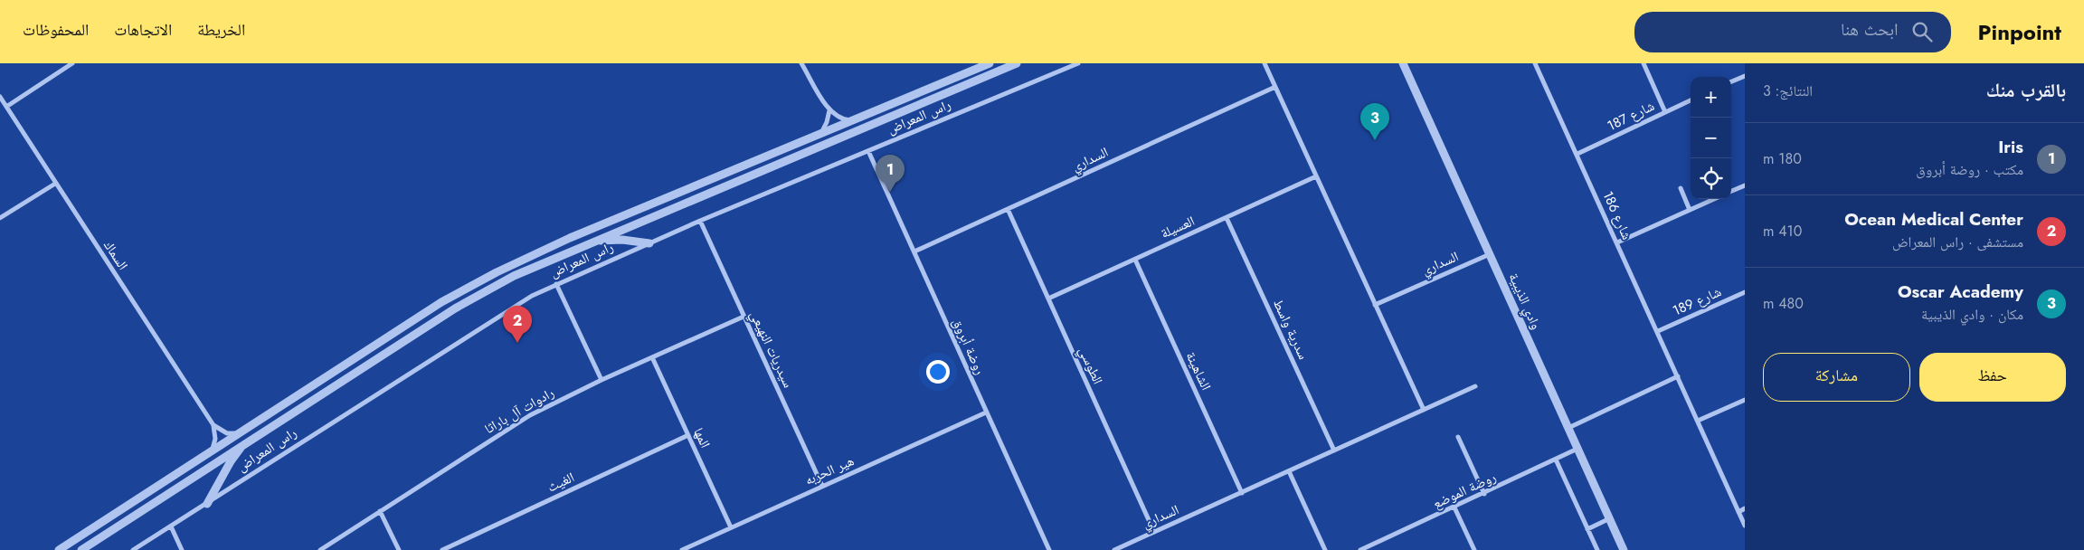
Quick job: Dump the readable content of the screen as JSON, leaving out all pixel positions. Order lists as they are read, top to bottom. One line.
{"streets":{"street":["شارع 187","راس المعراض","السداري","شارع 186","العسيلة","السماك","وادي الذيبية","شارع 189","سدرية واسط","روضة أبروق","سيدريات النهيعي","الطوسي","الشاهينة","رادوات آل باراثا","المها","هير الحربه","الغيث","روضة الموضع"]},"crossings":[["شارع 187","شارع 186"],["راس المعراض","روضة أبروق"],["راس المعراض","سيدريات النهيعي"],["السداري","وادي الذيبية"],["السداري","سدرية واسط"],["السداري","روضة أبروق"],["السداري","الطوسي"],["السداري","الشاهينة"],["شارع 186","شارع 189"],["العسيلة","سدرية واسط"],["العسيلة","الطوسي"],["العسيلة","الشاهينة"],["وادي الذيبية","روضة الموضع"],["روضة أبروق","هير الحربه"],["سيدريات النهيعي","رادوات آل باراثا"],["سيدريات النهيعي","هير الحربه"],["رادوات آل باراثا","المها"],["المها","هير الحربه"],["المها","الغيث"]],"page":{"header":"Pinpoint","search":"ابحث هنا","nav":["الخريطة","الاتجاهات","المحفوظات"],"heading":["بالقرب منك","النتائج: 3"],"map_buttons":["+","−"],"pins":["3","1","2"],"list":[{"mark":"1","name":"Iris","note":"مكتب · روضة أبروق","value":"180 m"},{"mark":"2","name":"Ocean Medical Center","note":"مستشفى · راس المعراض","value":"410 m"},{"mark":"3","name":"Oscar Academy","note":"مكان · وادي الذيبية","value":"480 m"}],"buttons":["حفظ","مشاركة"]}}
